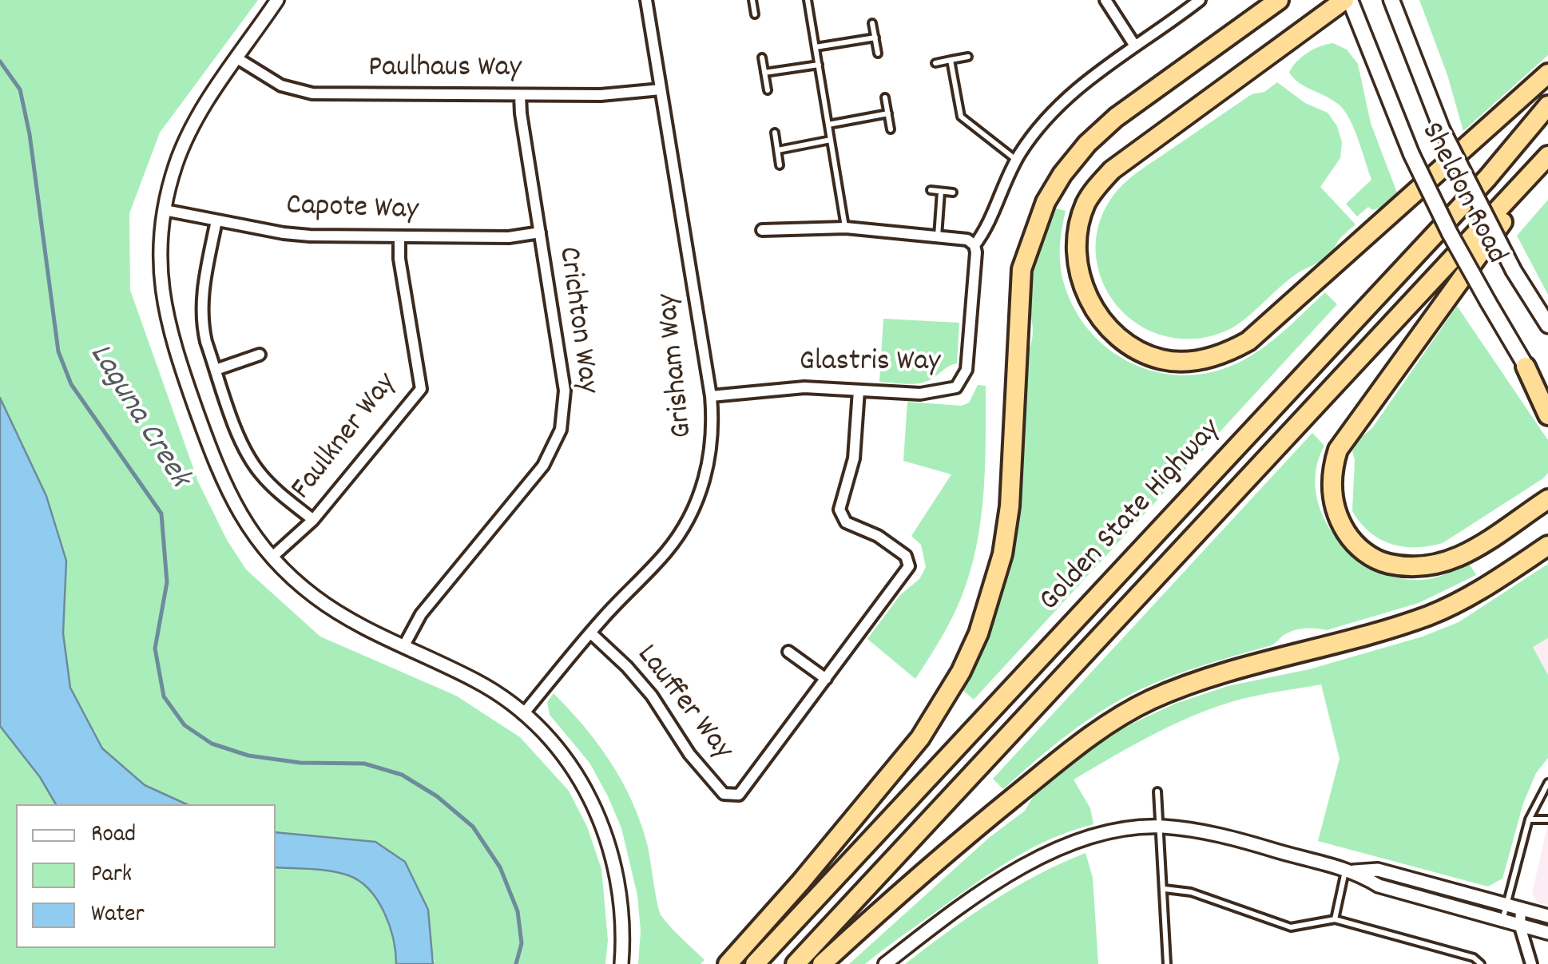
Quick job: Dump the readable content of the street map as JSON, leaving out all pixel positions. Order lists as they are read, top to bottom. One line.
{"streets":{"highway":["Golden State Highway"],"main road":["Sheldon Road"],"street":["Paulhaus Way","Capote Way","Crichton Way","Glastris Way","Grisham Way","Faulkner Way","Lauffer Way"]},"crossings":[["Paulhaus Way","Crichton Way"],["Paulhaus Way","Grisham Way"],["Capote Way","Crichton Way"],["Capote Way","Faulkner Way"],["Glastris Way","Grisham Way"],["Glastris Way","Lauffer Way"],["Grisham Way","Lauffer Way"]],"water":["Laguna Creek"],"legend":["Road","Park","Water"]}
